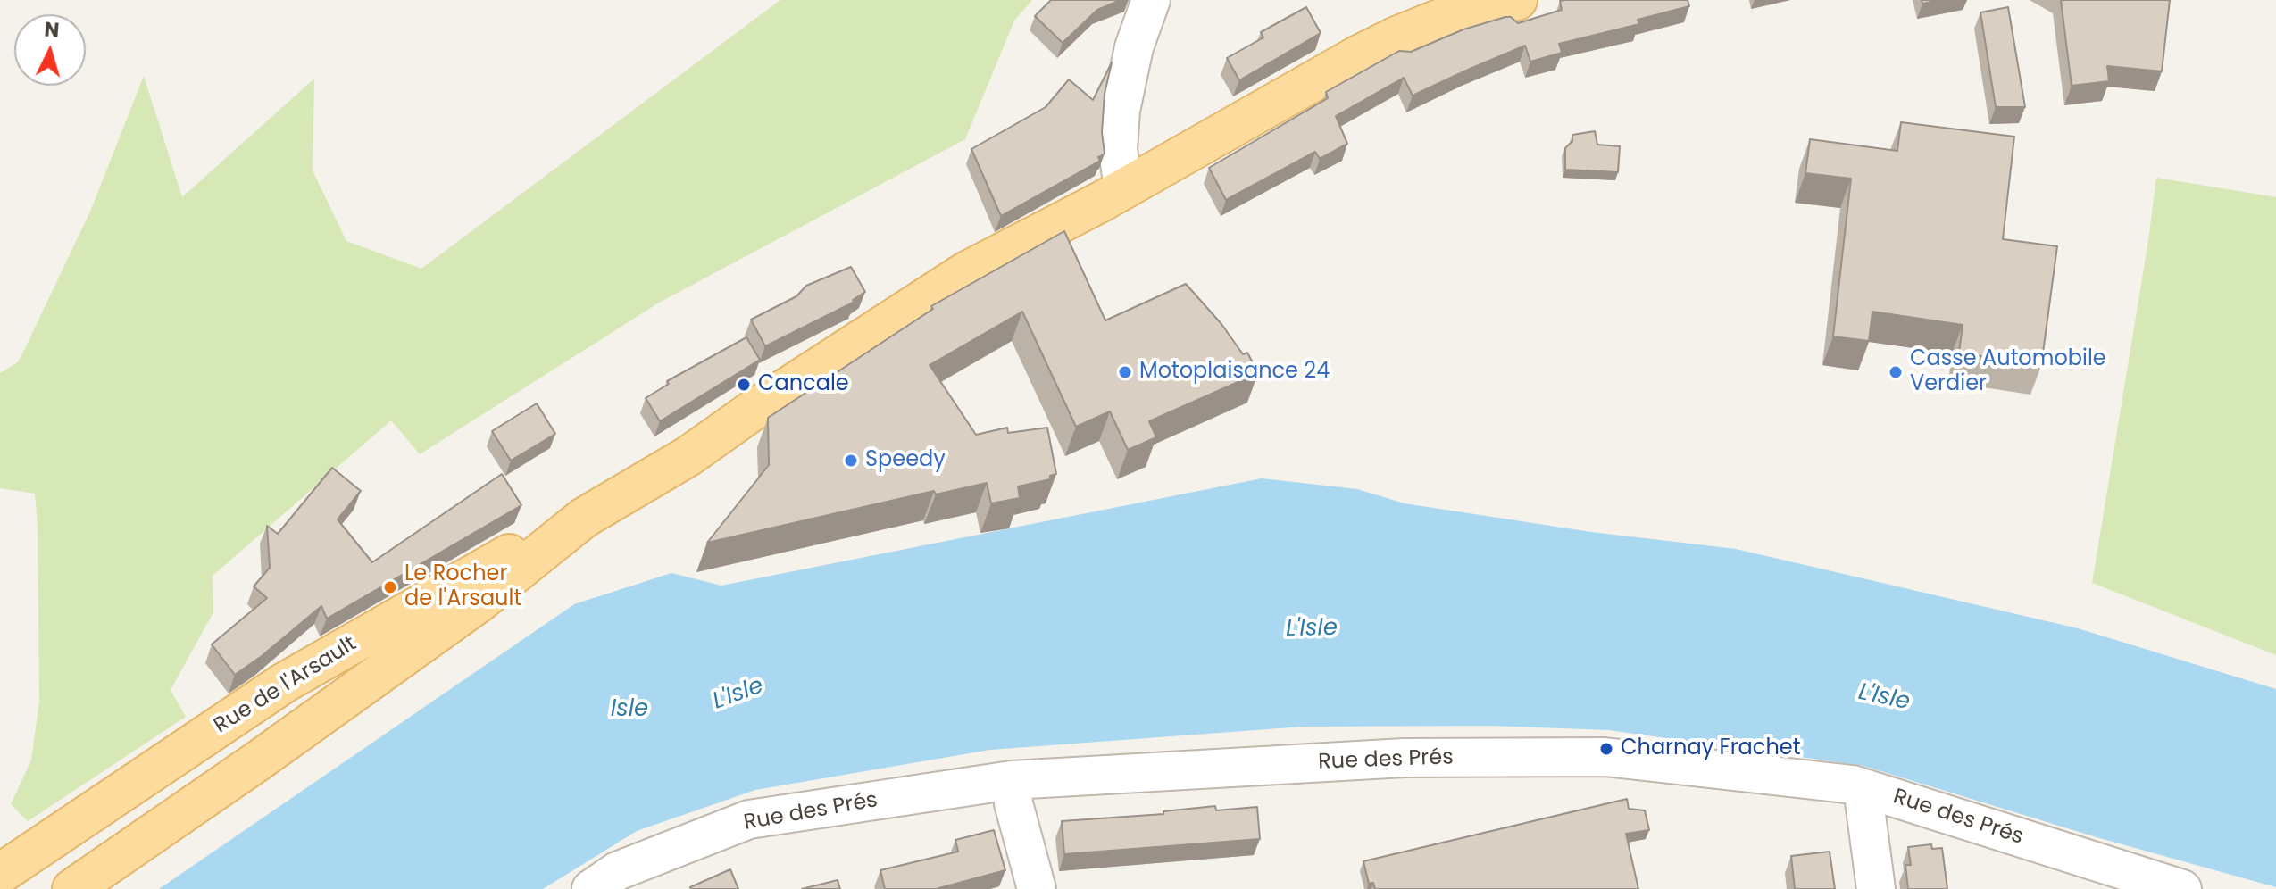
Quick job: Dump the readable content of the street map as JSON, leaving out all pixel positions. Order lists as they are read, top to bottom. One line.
{"streets":{"main road":["Rue de l'Arsault"],"street":["Rue des Prés"]},"water":["L'Isle","Isle"],"places":["Motoplaisance 24","Casse Automobile Verdier","Cancale","Speedy","Le Rocher de l'Arsault","Charnay Frachet"],"north":"top"}
